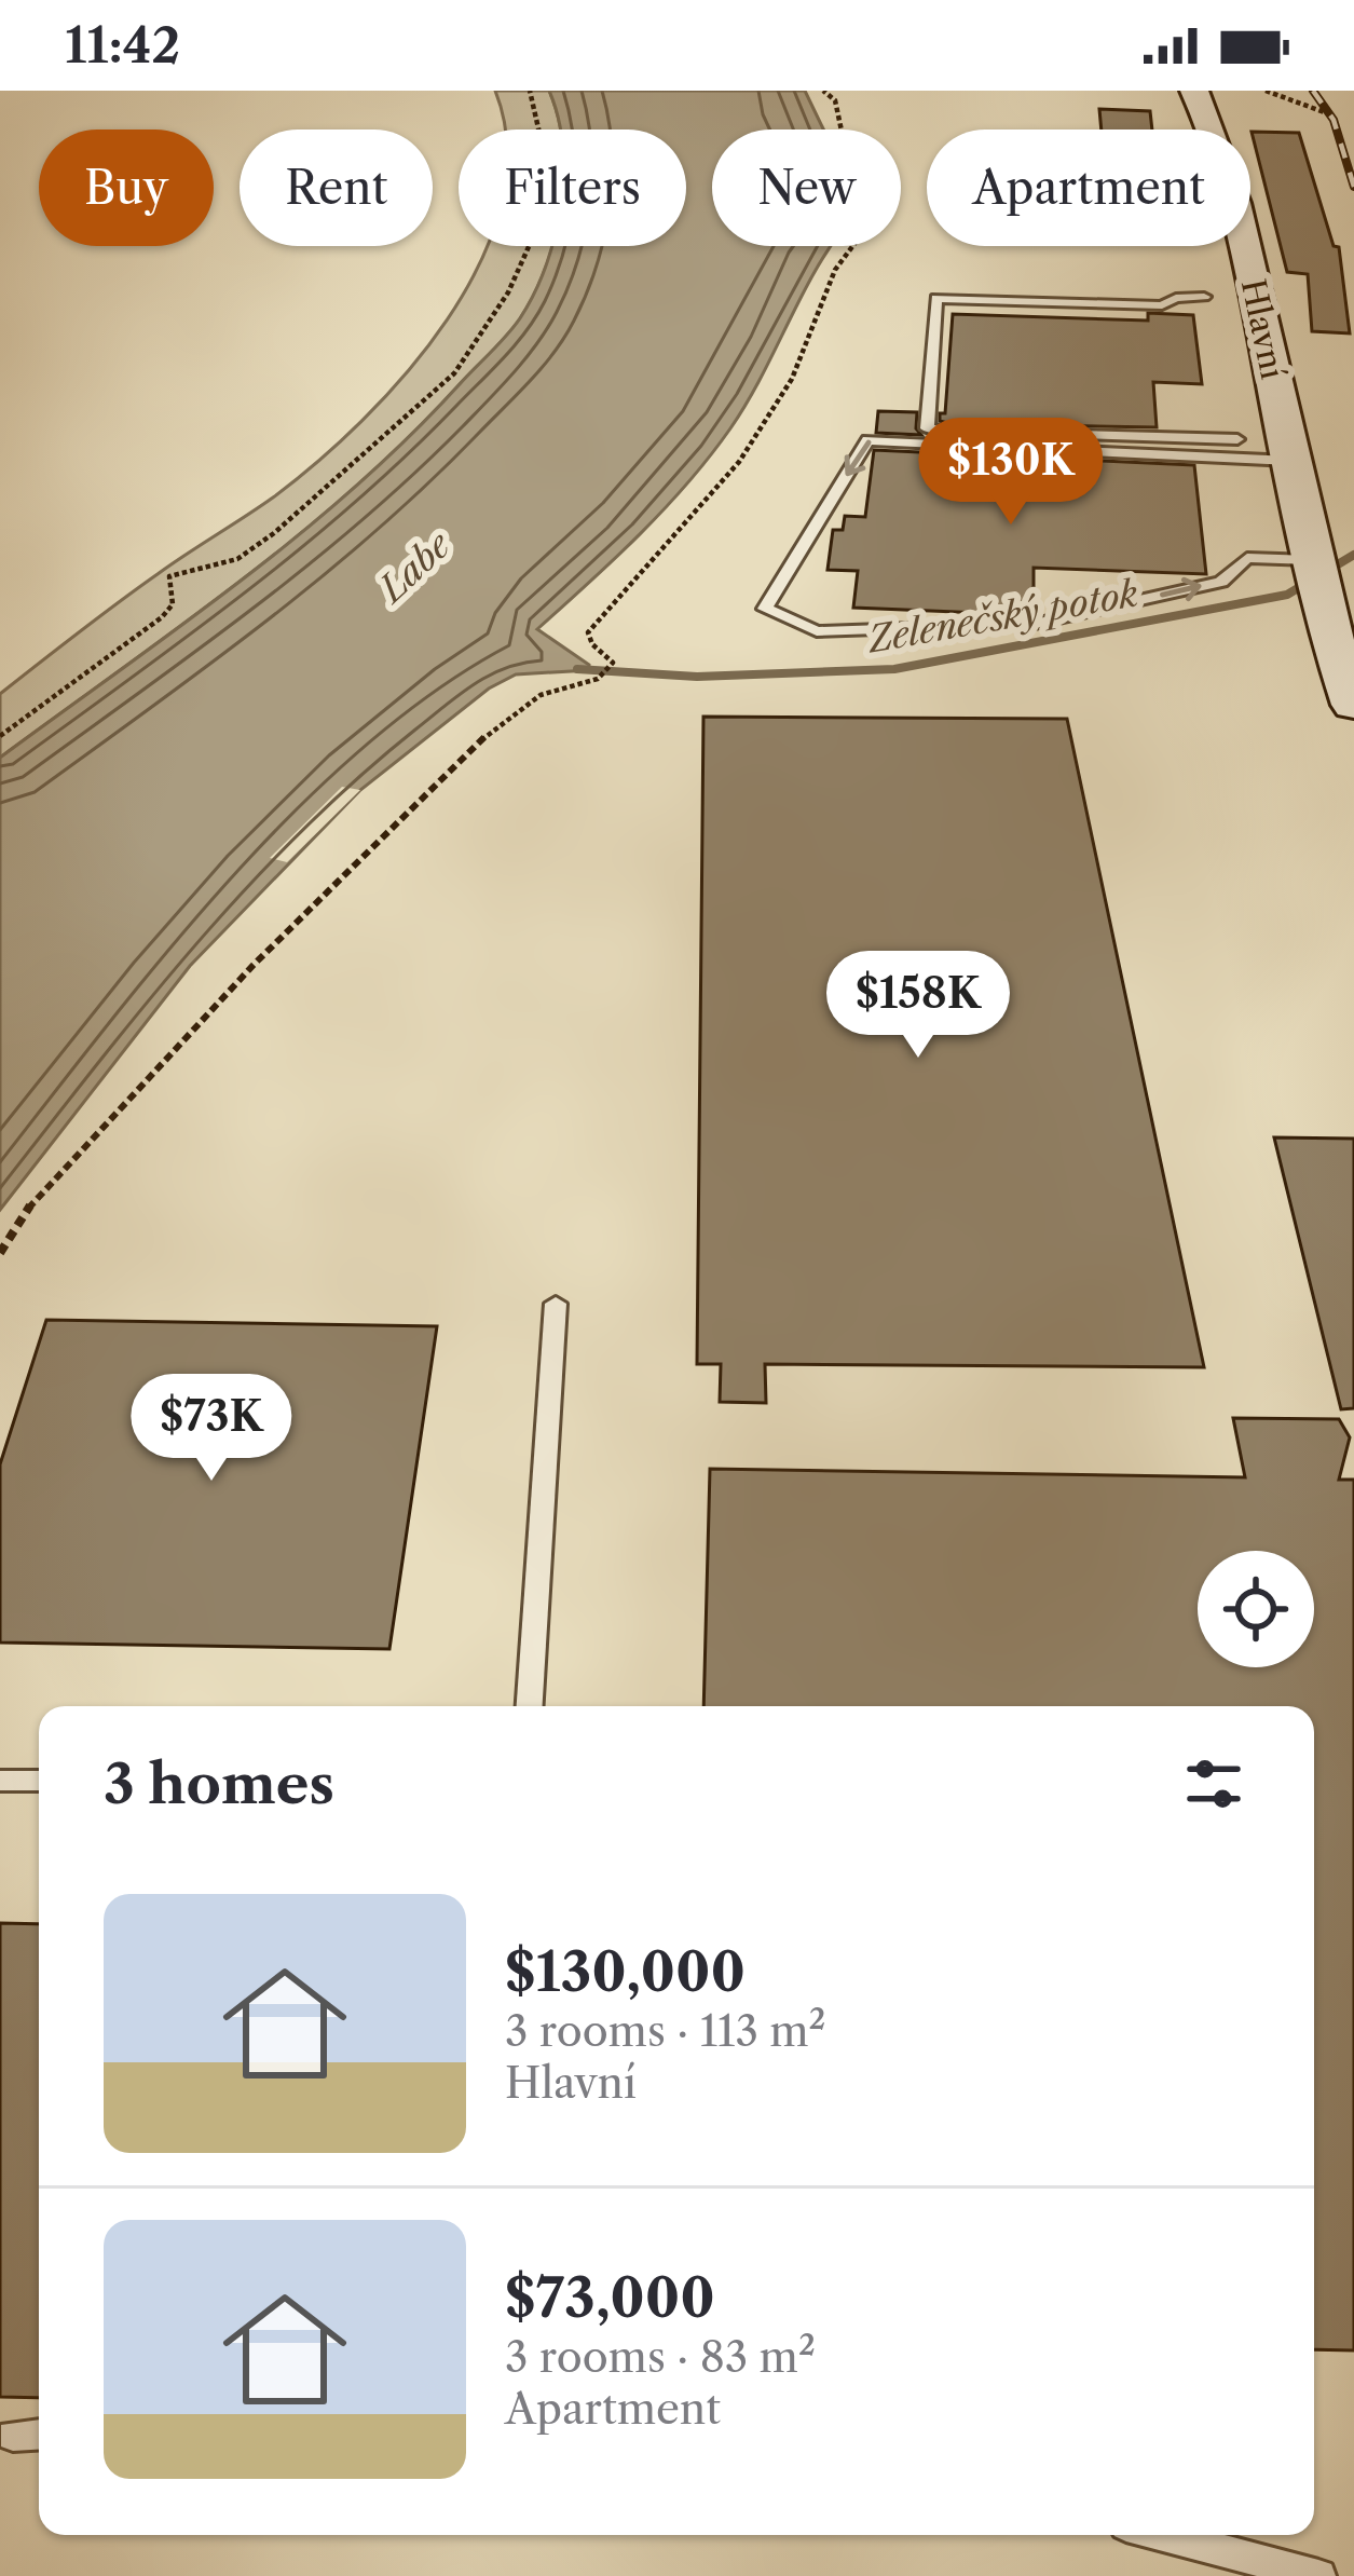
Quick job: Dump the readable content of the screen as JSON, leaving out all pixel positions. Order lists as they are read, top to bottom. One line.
{"streets":{"main road":["Hlavní"]},"water":["Labe","Zelenečský potok"],"page":{"status":"11:42","chip":["Buy","Rent","Filters","New","Apartment"],"price":["$130K","$158K","$73K"],"heading":"3 homes","list":[{"name":"$130,000","note":"3 rooms · 113 m² · Hlavní"},{"name":"$73,000","note":"3 rooms · 83 m² · Apartment"}]}}
